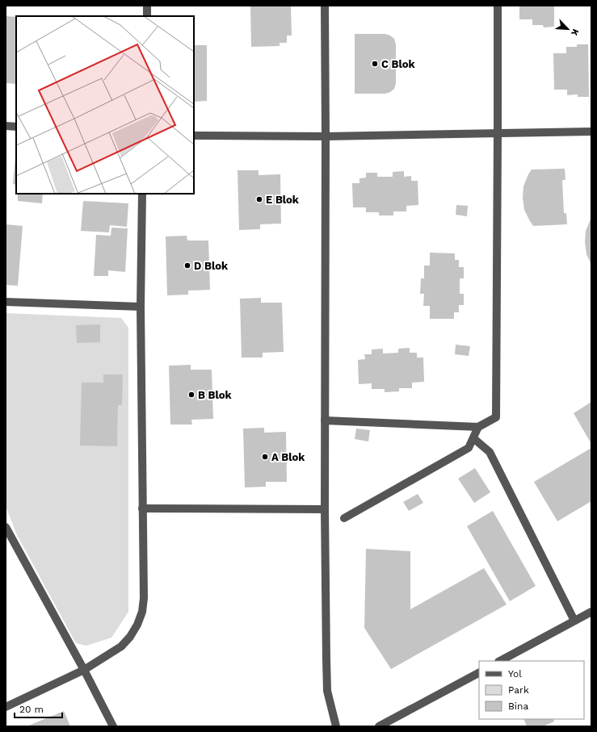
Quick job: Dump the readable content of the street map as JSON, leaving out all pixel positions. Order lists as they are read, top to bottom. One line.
{"places":["C Blok","E Blok","D Blok","B Blok","A Blok"],"legend":["Yol","Park","Bina"],"scale_bar":"20 m","north":"bottom right"}
